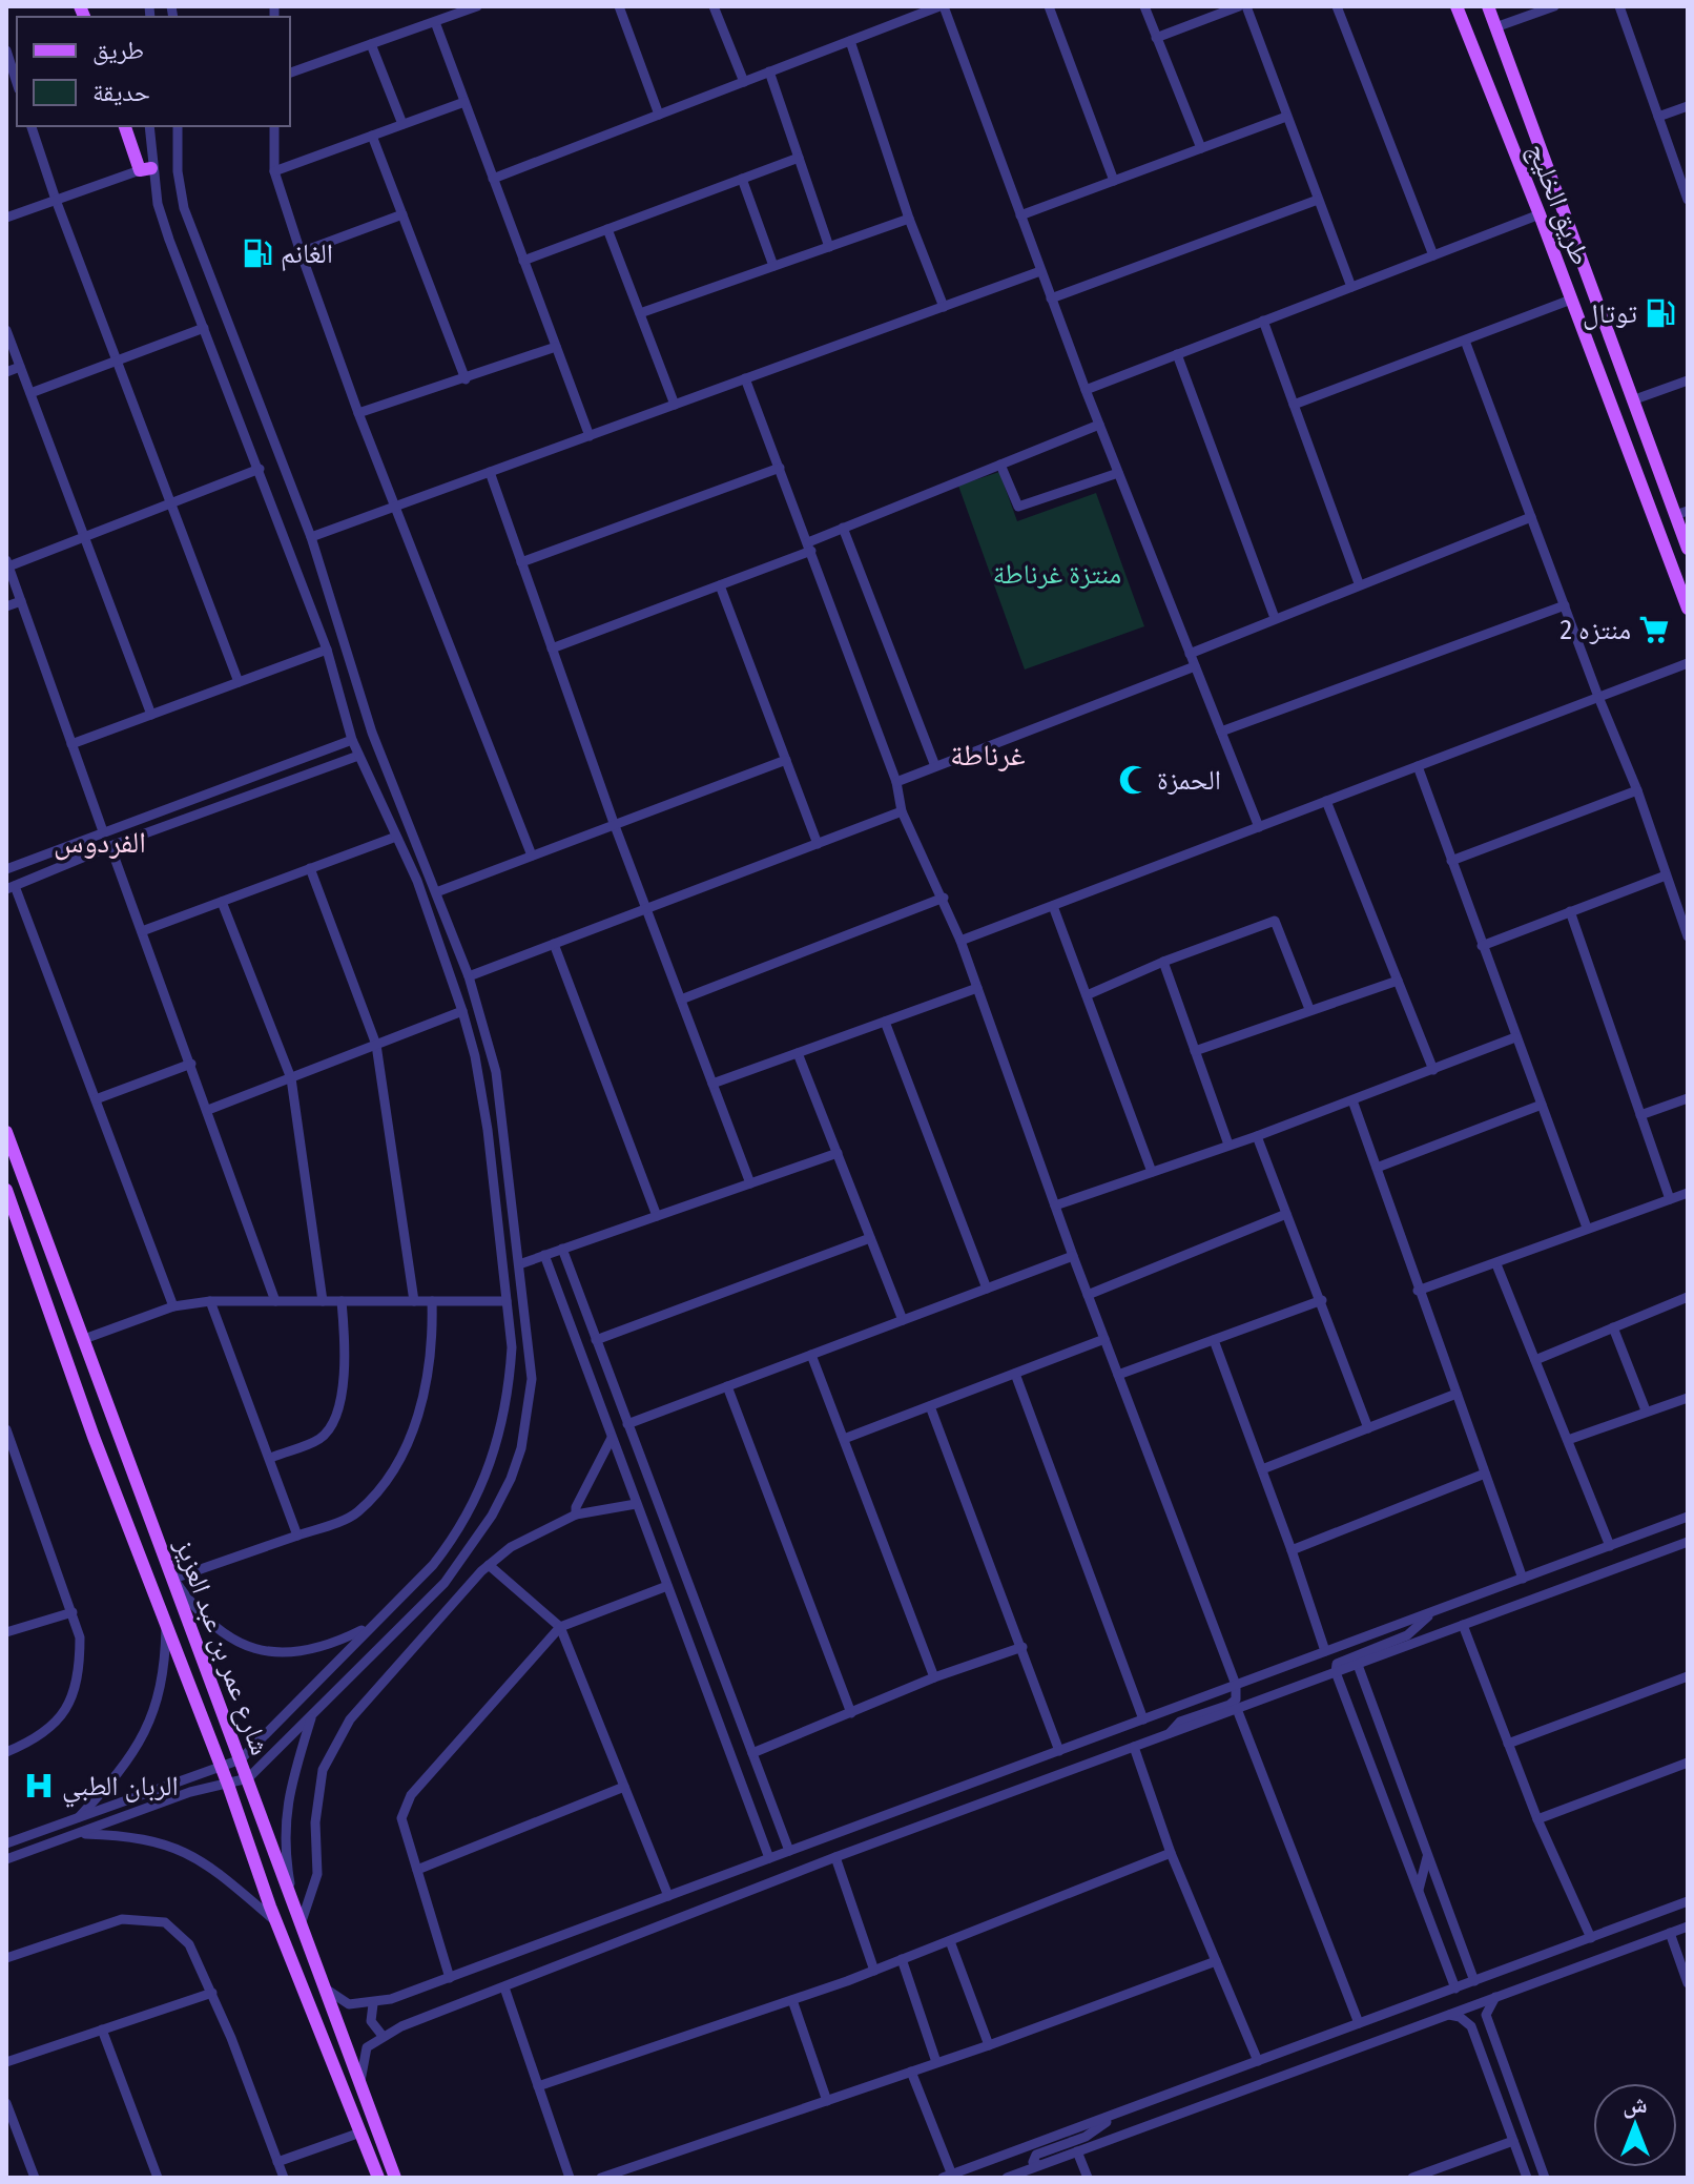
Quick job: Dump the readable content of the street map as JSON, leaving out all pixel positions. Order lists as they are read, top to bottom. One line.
{"streets":{"main road":["طريق الخليج","شارع عمر بن عبد العزيز"]},"districts":["غرناطة","الفردوس"],"parks":["منتزة غرناطة"],"places":{"fuel station":["الغانم","توتال"],"supermarket":["منتزه 2"],"mosque":["الحمزة"],"hospital":["الربان الطبي"]},"legend":["طريق","حديقة"],"north":"top"}
